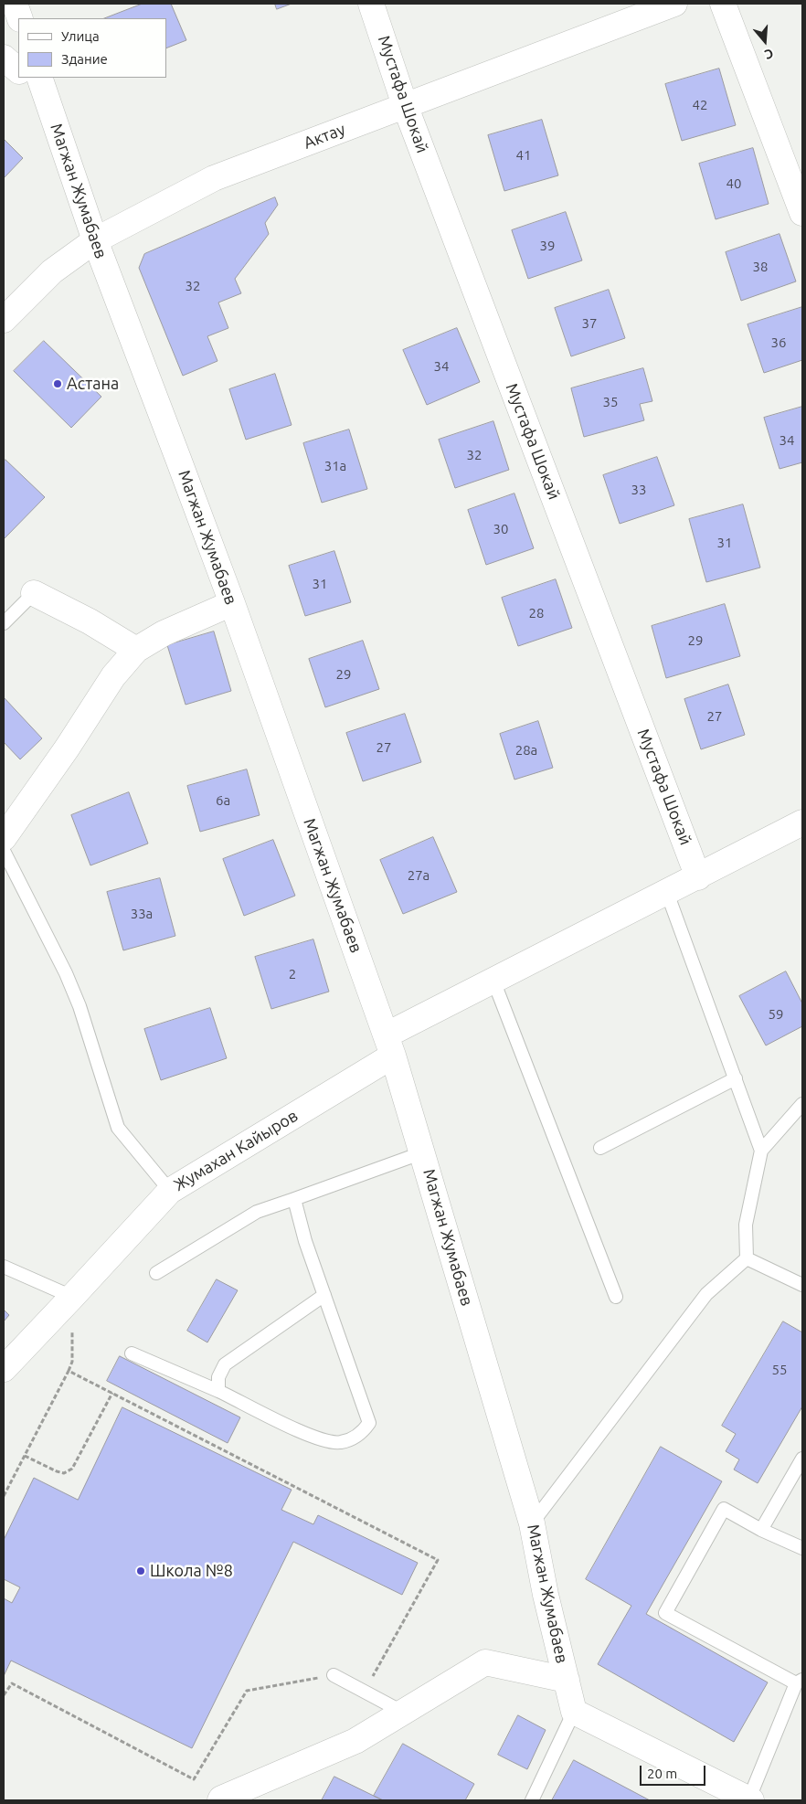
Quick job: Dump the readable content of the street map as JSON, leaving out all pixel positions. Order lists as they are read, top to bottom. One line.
{"streets":{"street":["Мустафа Шокай","Актау","Магжан Жумабаев","Жумахан Кайыров"]},"crossings":[["Мустафа Шокай","Актау"],["Мустафа Шокай","Жумахан Кайыров"],["Актау","Магжан Жумабаев"],["Магжан Жумабаев","Жумахан Кайыров"]],"places":["Астана","Школа №8"],"house_numbers":["42","41","40","39","38","32","37","36","34","35","34","32","31а","33","30","31","31","28","29","29","27","27","28а","6а","27а","33а","2","59","55"],"legend":["Улица","Здание"],"scale_bar":"20 m","north":"bottom"}
